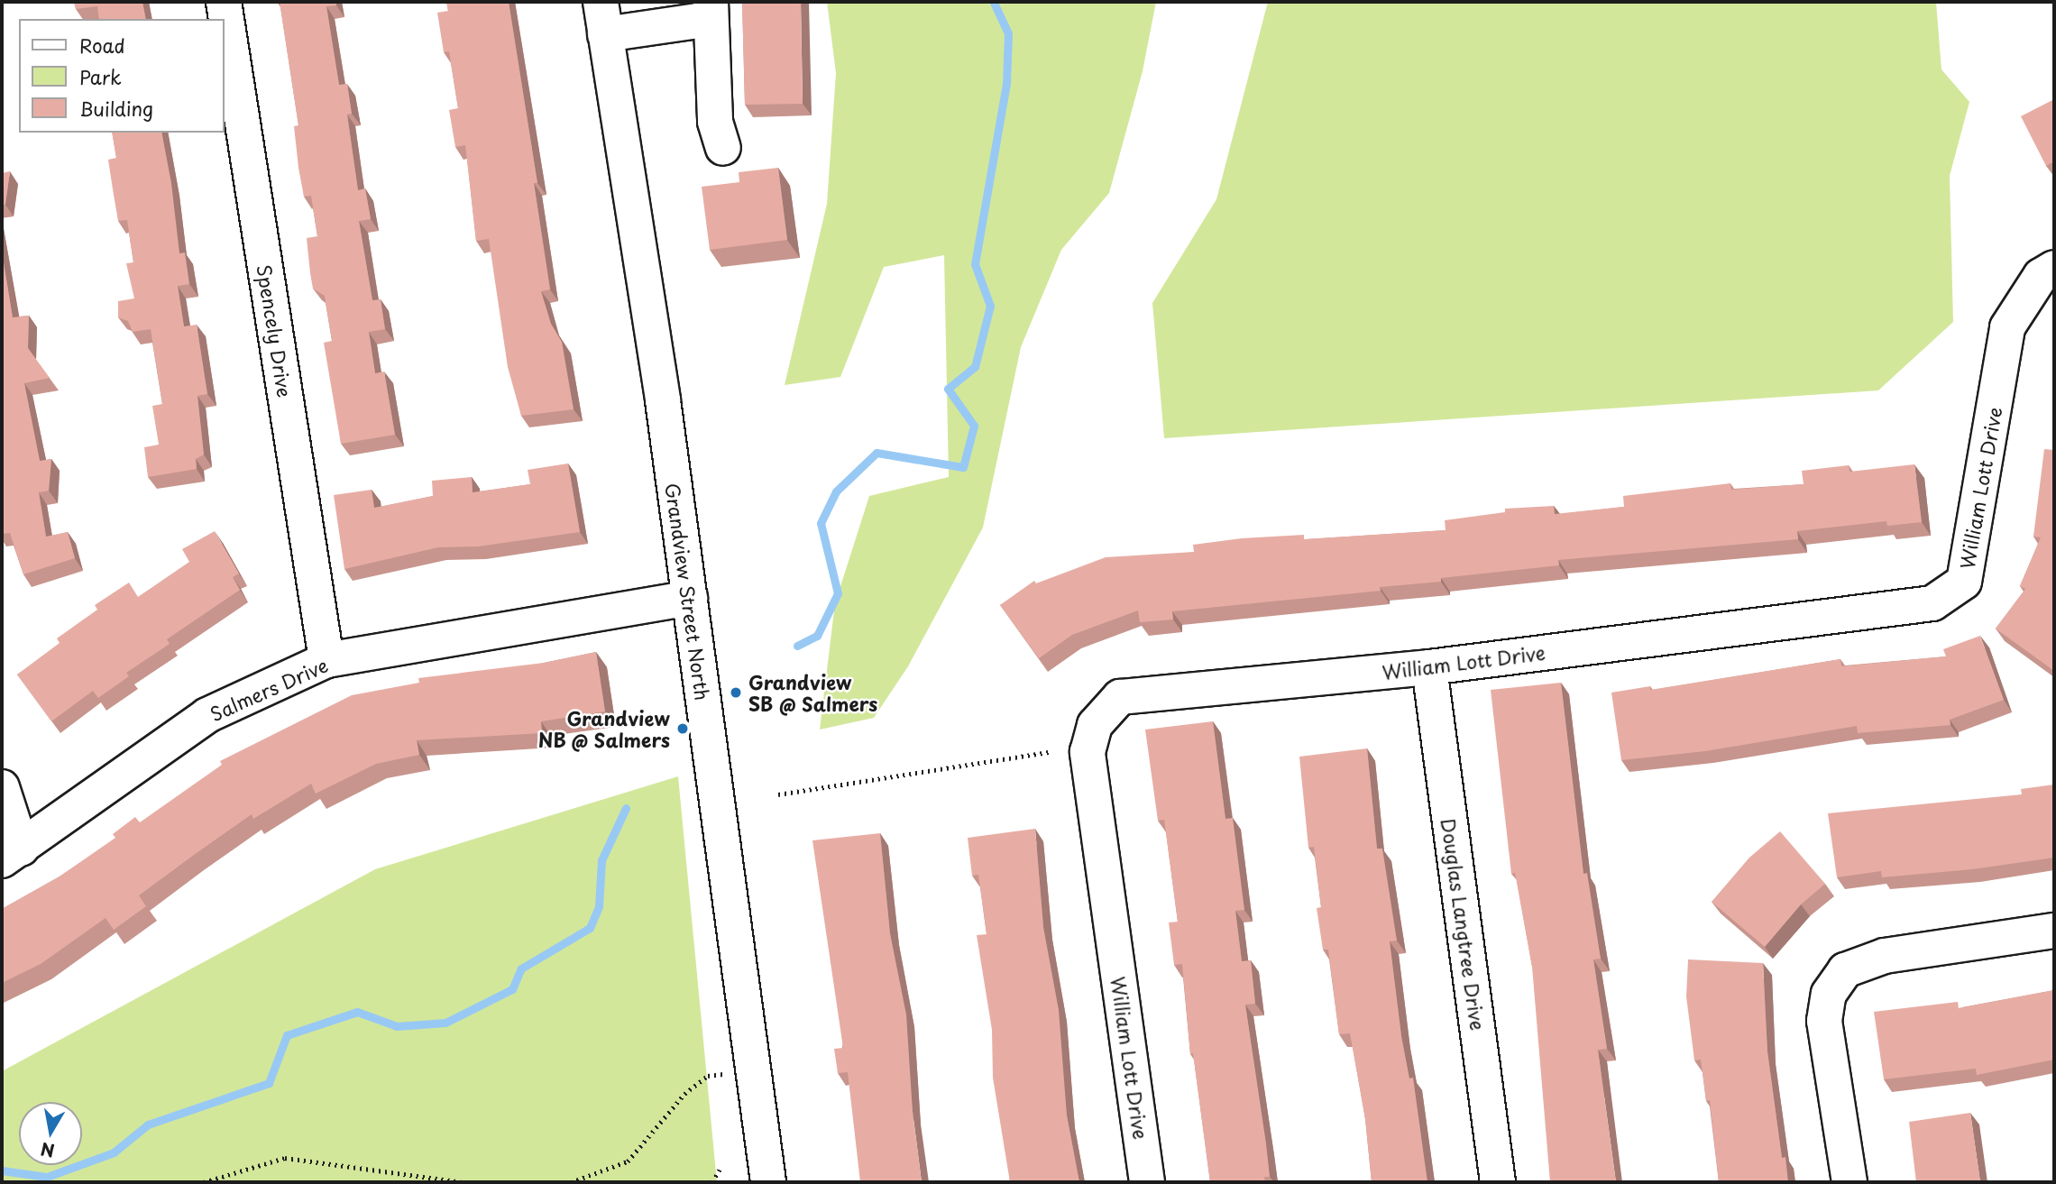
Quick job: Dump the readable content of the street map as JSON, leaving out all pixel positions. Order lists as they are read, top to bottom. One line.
{"streets":{"street":["Spencely Drive","William Lott Drive","Grandview Street North","Salmers Drive","Douglas Langtree Drive"]},"crossings":[["Spencely Drive","Salmers Drive"],["William Lott Drive","Douglas Langtree Drive"],["Grandview Street North","Salmers Drive"]],"places":["Grandview SB @ Salmers","Grandview NB @ Salmers"],"legend":["Road","Park","Building"],"north":"bottom"}
